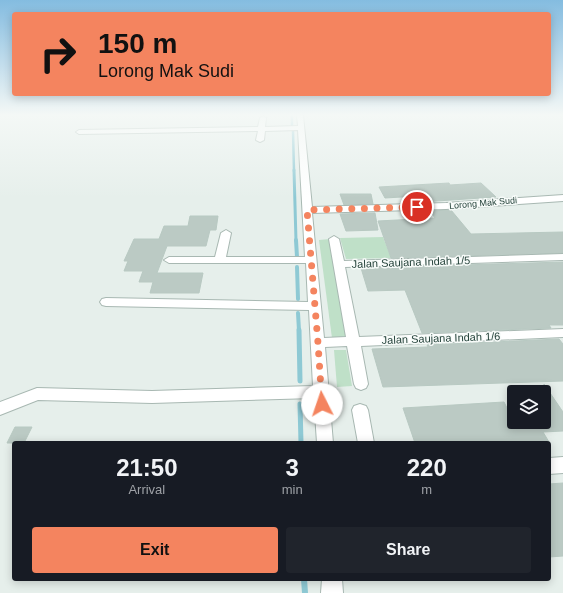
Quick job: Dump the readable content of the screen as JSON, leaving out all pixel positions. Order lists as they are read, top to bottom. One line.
{"streets":{"street":["Lorong Mak Sudi","Jalan Saujana Indah 1/5","Jalan Saujana Indah 1/6"]},"crossings":[["Jalan Saujana Indah 1/5","Jalan Saujana Indah 1/6"]],"page":{"turn":["150 m","Lorong Mak Sudi"],"eta":["21:50","Arrival","3","min","220","m"],"buttons":["Exit","Share"]}}
